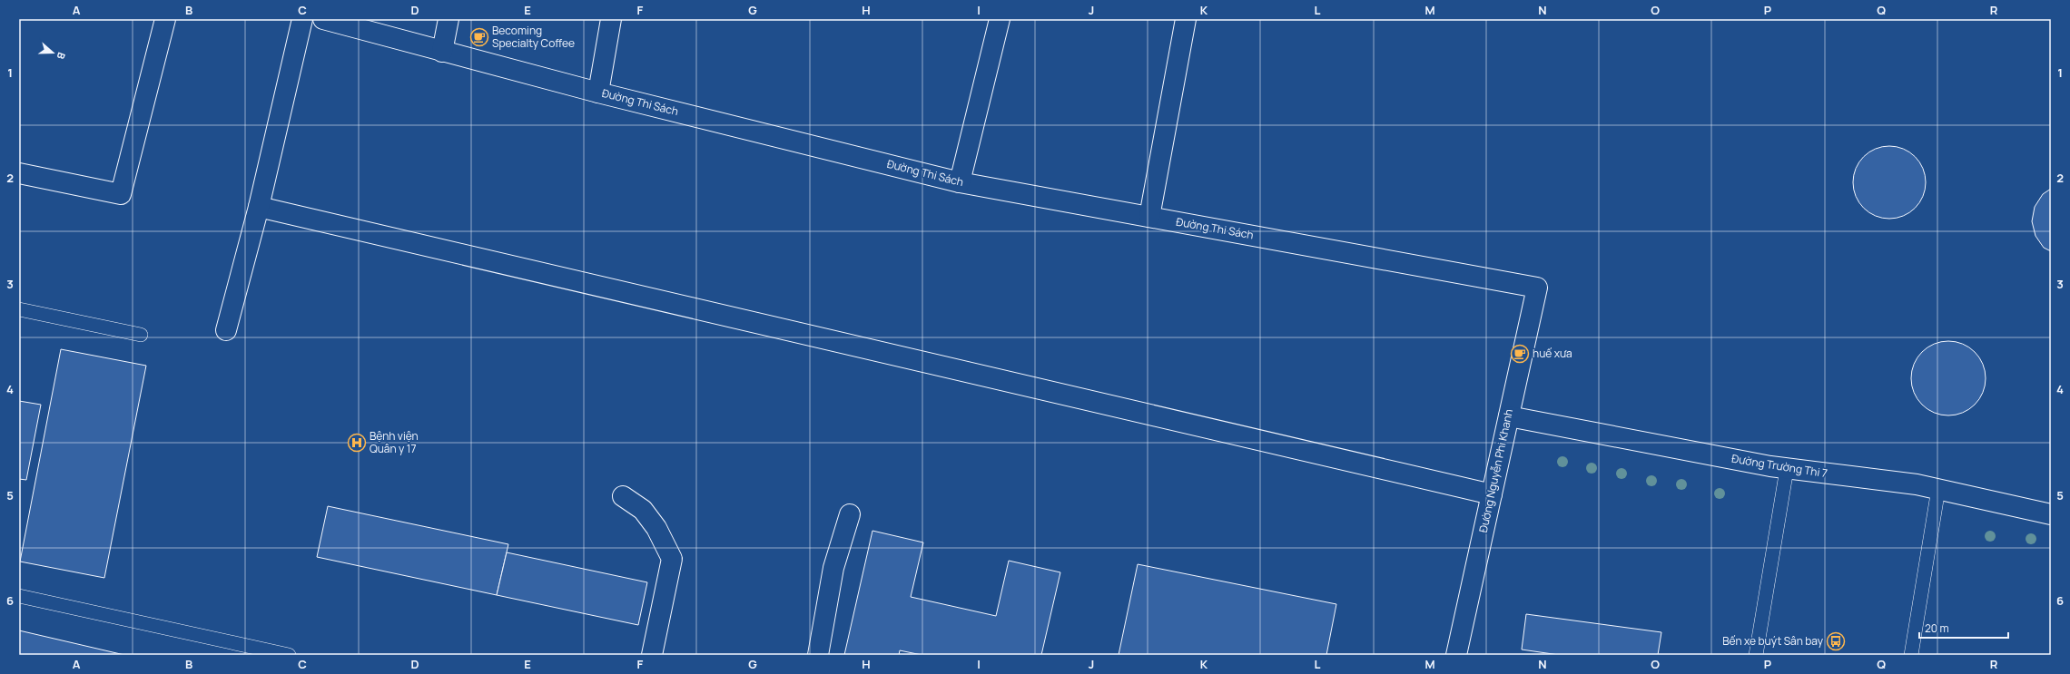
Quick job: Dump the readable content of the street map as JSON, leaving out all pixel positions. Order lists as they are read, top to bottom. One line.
{"streets":{"street":["Đường Thi Sách","Đường Trường Thi 7","Đường Nguyễn Phi Khanh"]},"crossings":[["Đường Thi Sách","Đường Nguyễn Phi Khanh"],["Đường Trường Thi 7","Đường Nguyễn Phi Khanh"]],"places":{"cafe":["Becoming Specialty Coffee","huế xưa"],"hospital":["Bệnh viện Quân y 17"],"bus stop":["Bến xe buýt Sân bay"]},"scale_bar":"20 m","north":"right","grid":{"columns":["A","B","C","D","E","F","G","H","I","J","K","L","M","N","O","P","Q","R"],"rows":["1","2","3","4","5","6"]}}
